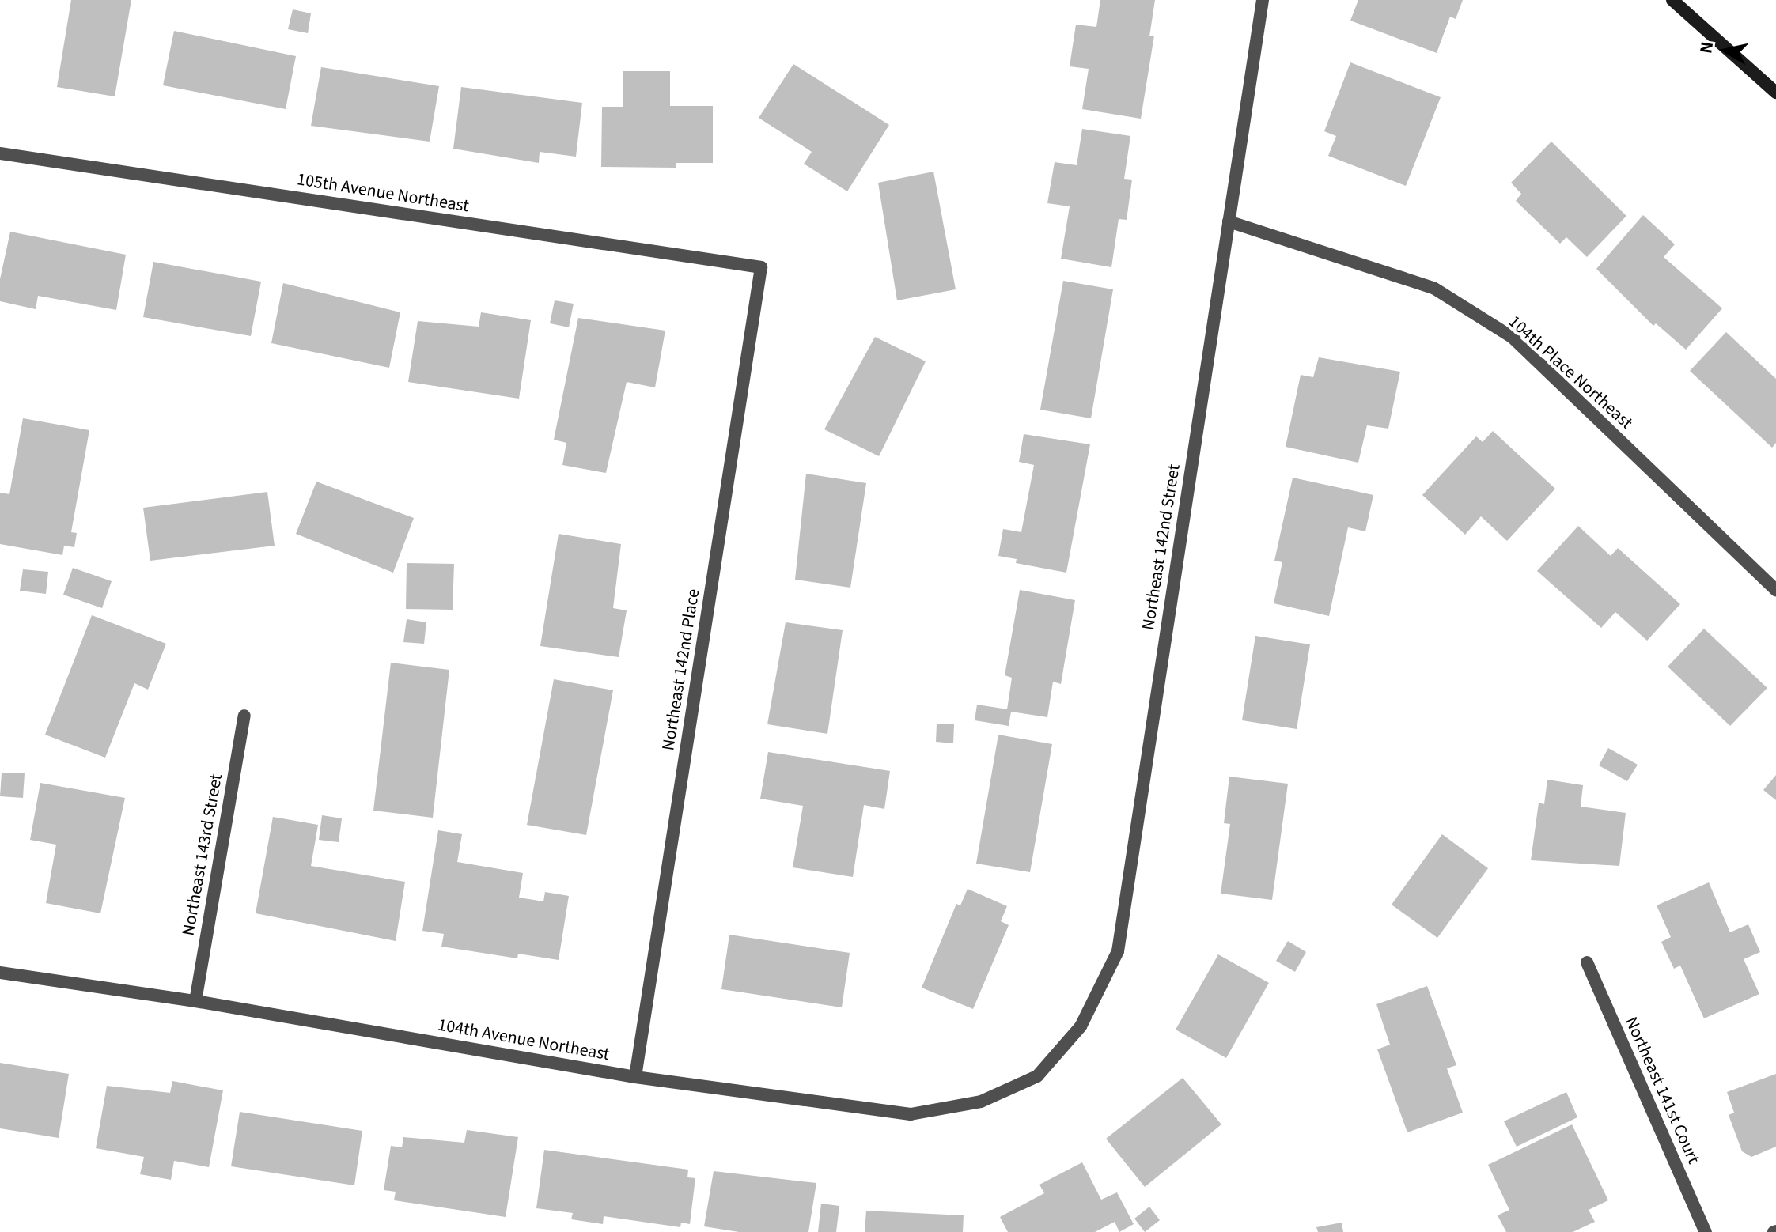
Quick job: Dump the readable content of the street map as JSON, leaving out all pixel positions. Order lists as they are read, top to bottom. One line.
{"streets":{"street":["105th Avenue Northeast","104th Place Northeast","Northeast 142nd Street","Northeast 142nd Place","Northeast 143rd Street","104th Avenue Northeast","Northeast 141st Court"]},"crossings":[["105th Avenue Northeast","Northeast 142nd Place"],["104th Place Northeast","Northeast 142nd Street"],["Northeast 142nd Street","104th Avenue Northeast"],["Northeast 142nd Place","104th Avenue Northeast"],["Northeast 143rd Street","104th Avenue Northeast"]],"north":"left"}
